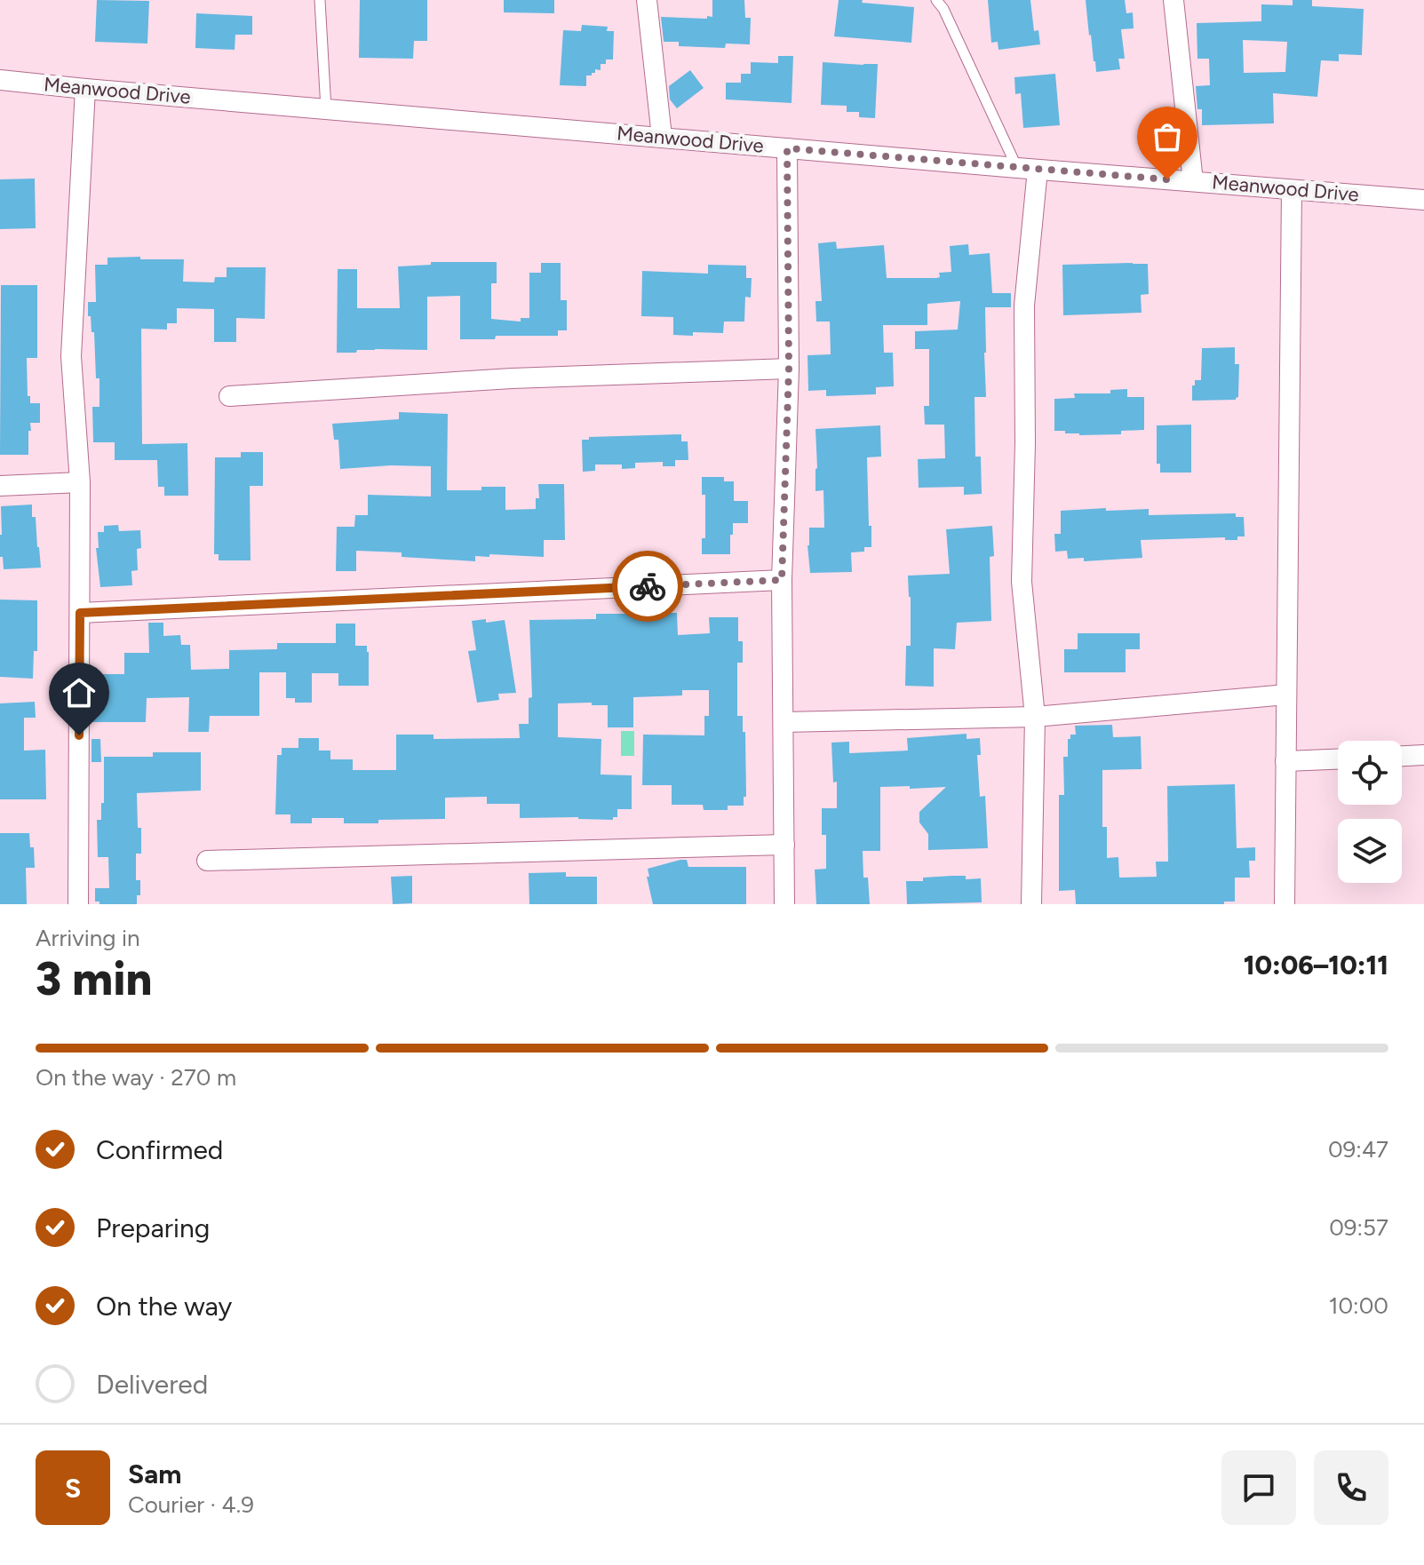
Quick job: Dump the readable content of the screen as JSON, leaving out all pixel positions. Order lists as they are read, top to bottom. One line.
{"streets":{"street":["Meanwood Drive"]},"page":{"heading":["3 min","Arriving in","10:06–10:11"],"panel":["Sam","Courier · 4.9"],"bar":"On the way · 270 m","list":[["Confirmed","09:47"],["Preparing","09:57"],["On the way","10:00"],"Delivered"],"round":"S"}}
